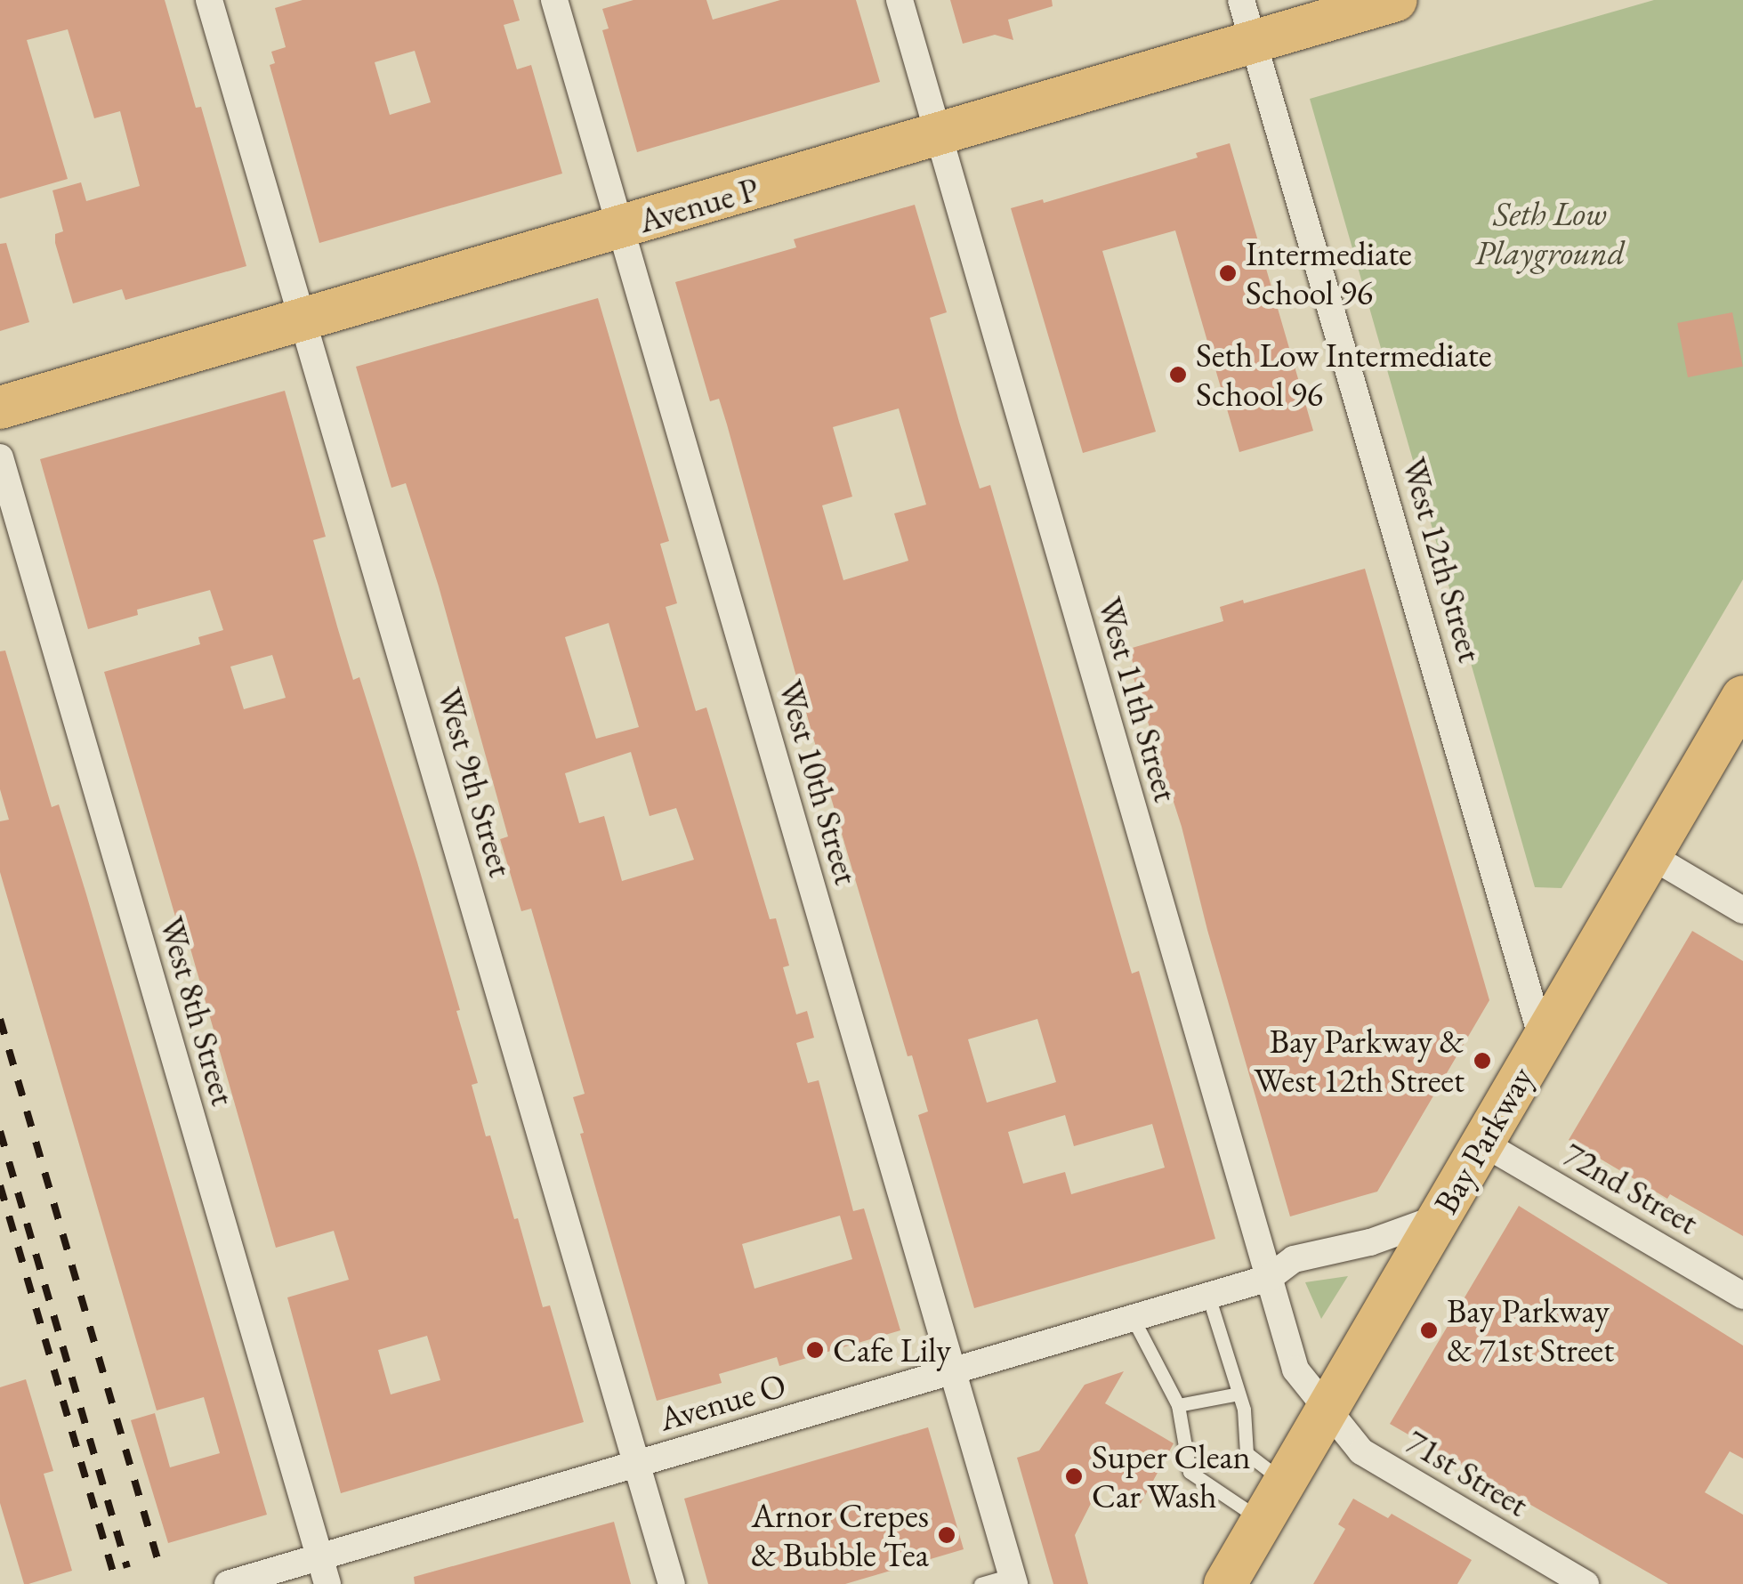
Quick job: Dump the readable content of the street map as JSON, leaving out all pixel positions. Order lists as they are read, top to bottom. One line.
{"streets":{"main road":["Avenue P","Bay Parkway"],"street":["West 12th Street","West 11th Street","West 9th Street","West 10th Street","West 8th Street","72nd Street","Avenue O","71st Street"]},"crossings":[["Avenue P","West 12th Street"],["Avenue P","West 11th Street"],["Avenue P","West 9th Street"],["Avenue P","West 10th Street"],["West 12th Street","Bay Parkway"],["West 11th Street","Bay Parkway"],["West 11th Street","Avenue O"],["West 11th Street","71st Street"],["West 9th Street","Avenue O"],["West 10th Street","Avenue O"],["West 8th Street","Avenue O"],["Bay Parkway","72nd Street"],["Bay Parkway","Avenue O"],["Bay Parkway","71st Street"]],"parks":["Seth Low Playground"],"places":["Intermediate School 96","Seth Low Intermediate School 96","Bay Parkway & West 12th Street","Bay Parkway & 71st Street","Cafe Lily","Super Clean Car Wash","Arnor Crepes & Bubble Tea"]}
